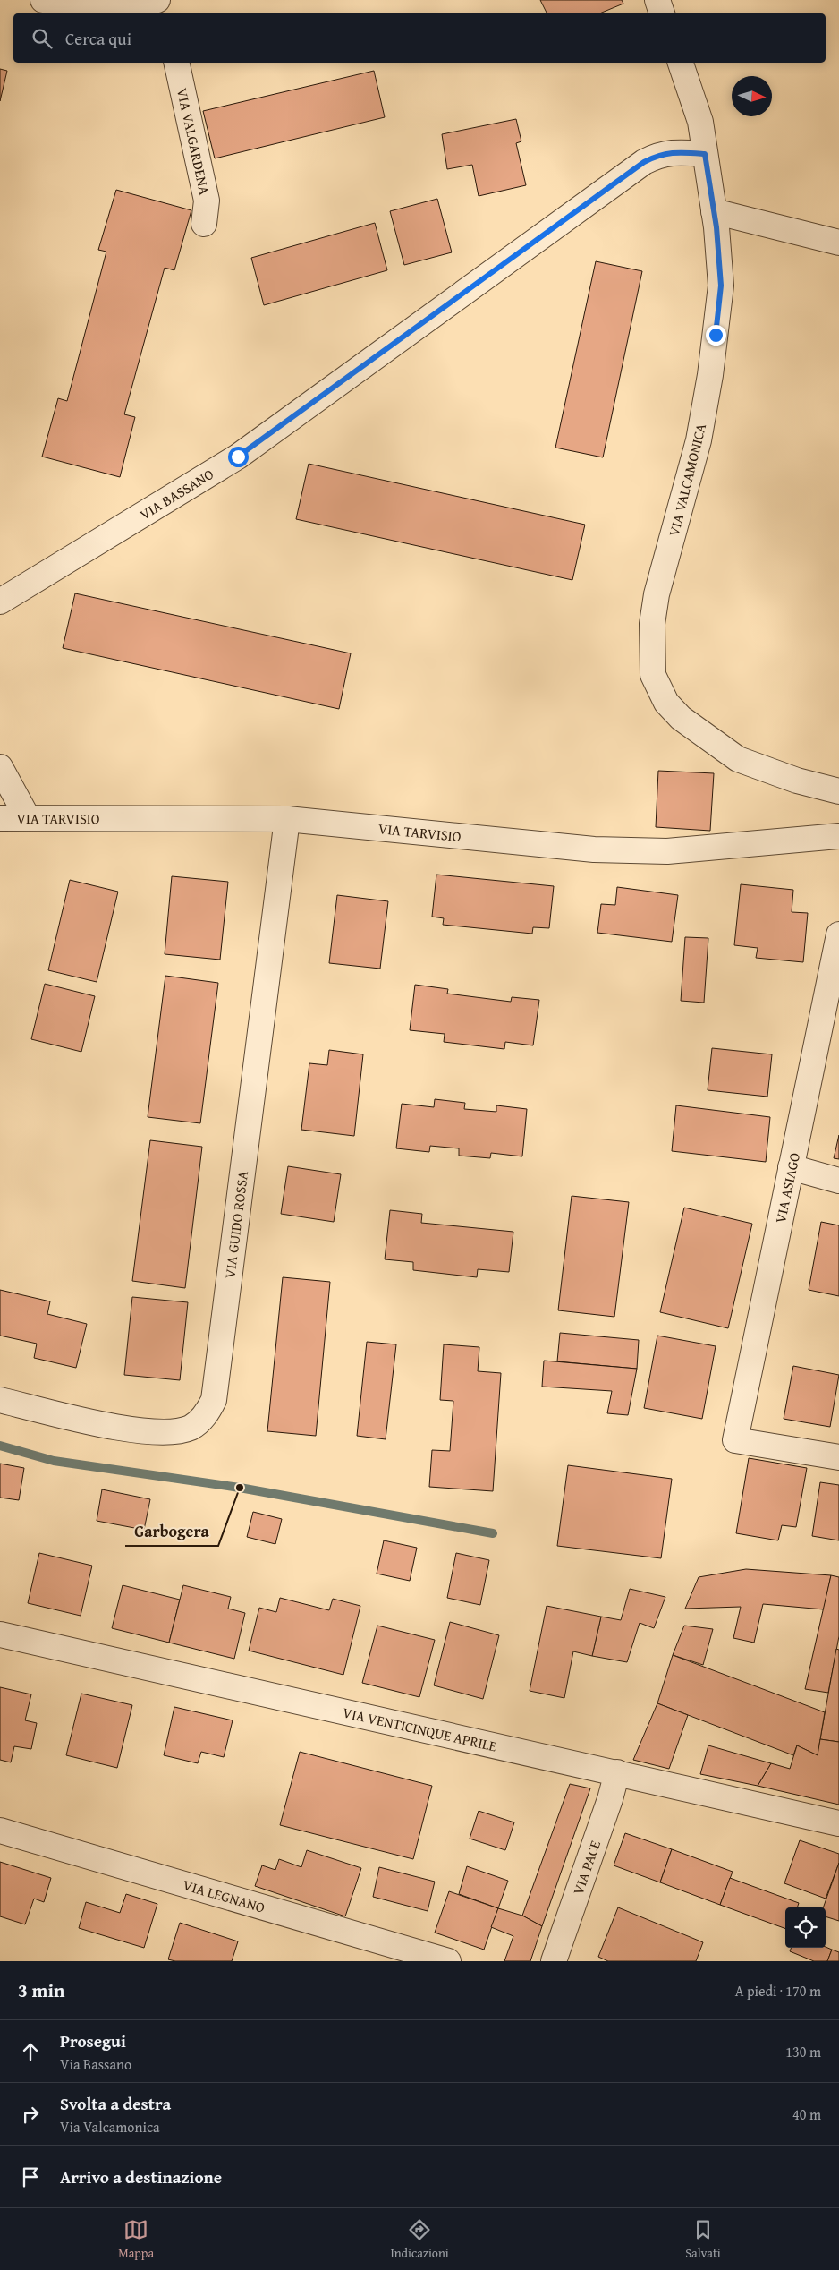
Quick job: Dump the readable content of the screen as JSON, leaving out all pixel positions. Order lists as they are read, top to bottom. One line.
{"streets":{"street":["VIA VALGARDENA","VIA VALCAMONICA","VIA BASSANO","VIA TARVISIO","VIA ASIAGO","VIA GUIDO ROSSA","VIA VENTICINQUE APRILE","VIA PACE","VIA LEGNANO"]},"crossings":[["VIA VALCAMONICA","VIA BASSANO"],["VIA TARVISIO","VIA GUIDO ROSSA"],["VIA VENTICINQUE APRILE","VIA PACE"]],"places":["Garbogera"],"north":"right","page":{"search":"Cerca qui","heading":["3 min","A piedi · 170 m"],"list":[["Prosegui","Via Bassano","130 m"],["Svolta a destra","Via Valcamonica","40 m"],"Arrivo a destinazione"],"nav":["Mappa","Indicazioni","Salvati"]}}
